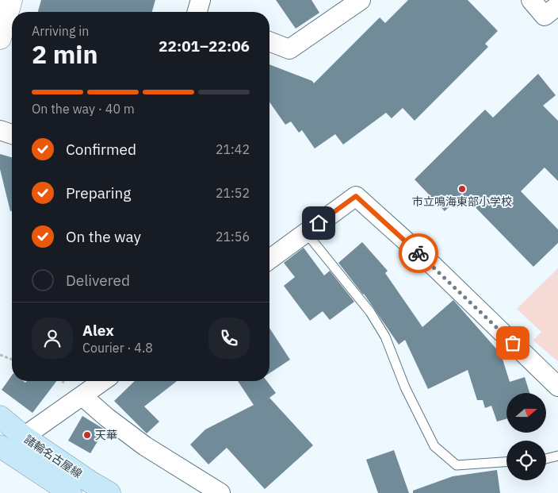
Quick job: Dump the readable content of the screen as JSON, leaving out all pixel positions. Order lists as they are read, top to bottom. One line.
{"streets":{"main road":["諸輪名古屋線"]},"places":["市立鳴海東部小学校","天華"],"north":"right","page":{"heading":["2 min","Arriving in","22:01–22:06"],"panel":["Alex","Courier · 4.8"],"bar":"On the way · 40 m","list":[["Confirmed","21:42"],["Preparing","21:52"],["On the way","21:56"],"Delivered"]}}
